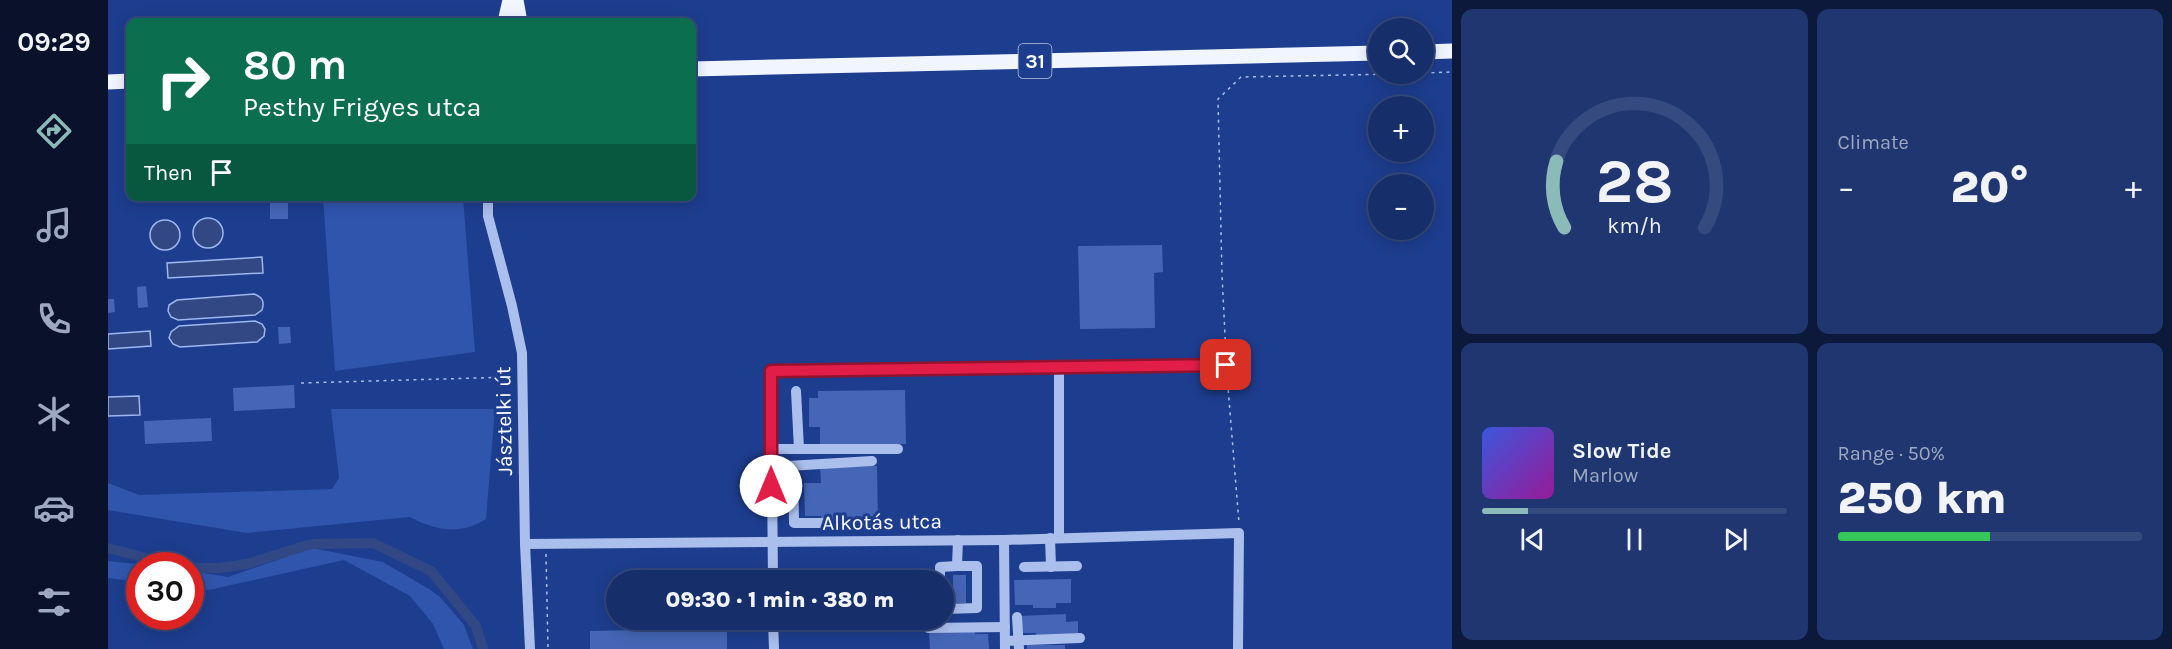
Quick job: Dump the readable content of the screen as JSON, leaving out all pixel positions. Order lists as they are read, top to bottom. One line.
{"streets":{"main road":["31"],"street":["Jásztelki út","Alkotás utca"]},"crossings":[["Jásztelki út","Alkotás utca"]],"page":{"tabs":"09:29","tile":["Climate",["Range · 50%","250 km"]],"map_buttons":["+","−"],"turn":["80 m","Pesthy Frigyes utca"],"then":"Then","heat":["−","20°","+"],"song":["Slow Tide","Marlow"],"limit":"30","trip":"09:30 · 1 min · 380 m","gauge":["28","km/h"]}}
